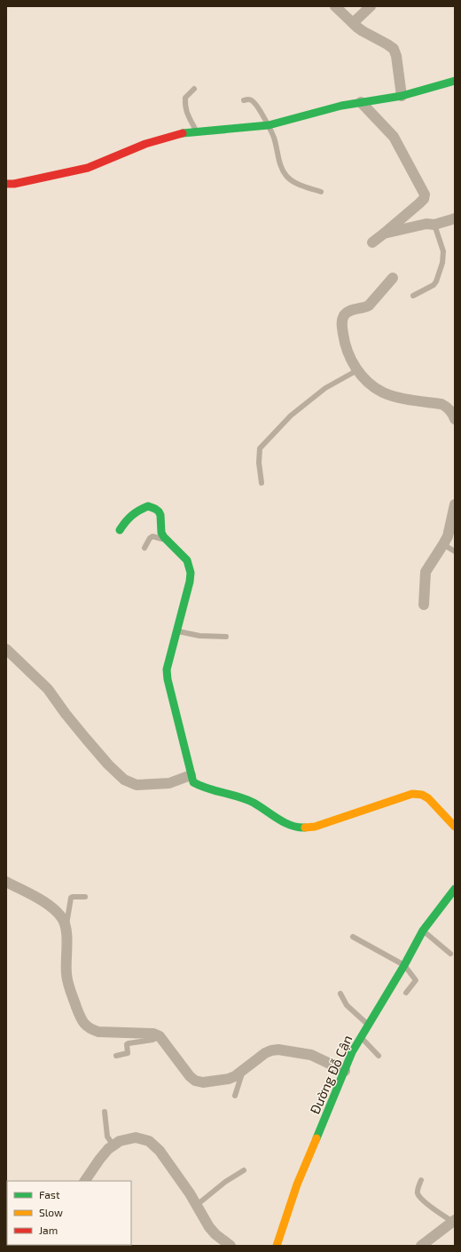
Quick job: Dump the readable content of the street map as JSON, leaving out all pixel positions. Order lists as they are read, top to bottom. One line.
{"streets":{"street":["Đường Đỗ Cận"]},"legend":["Fast","Slow","Jam"]}
